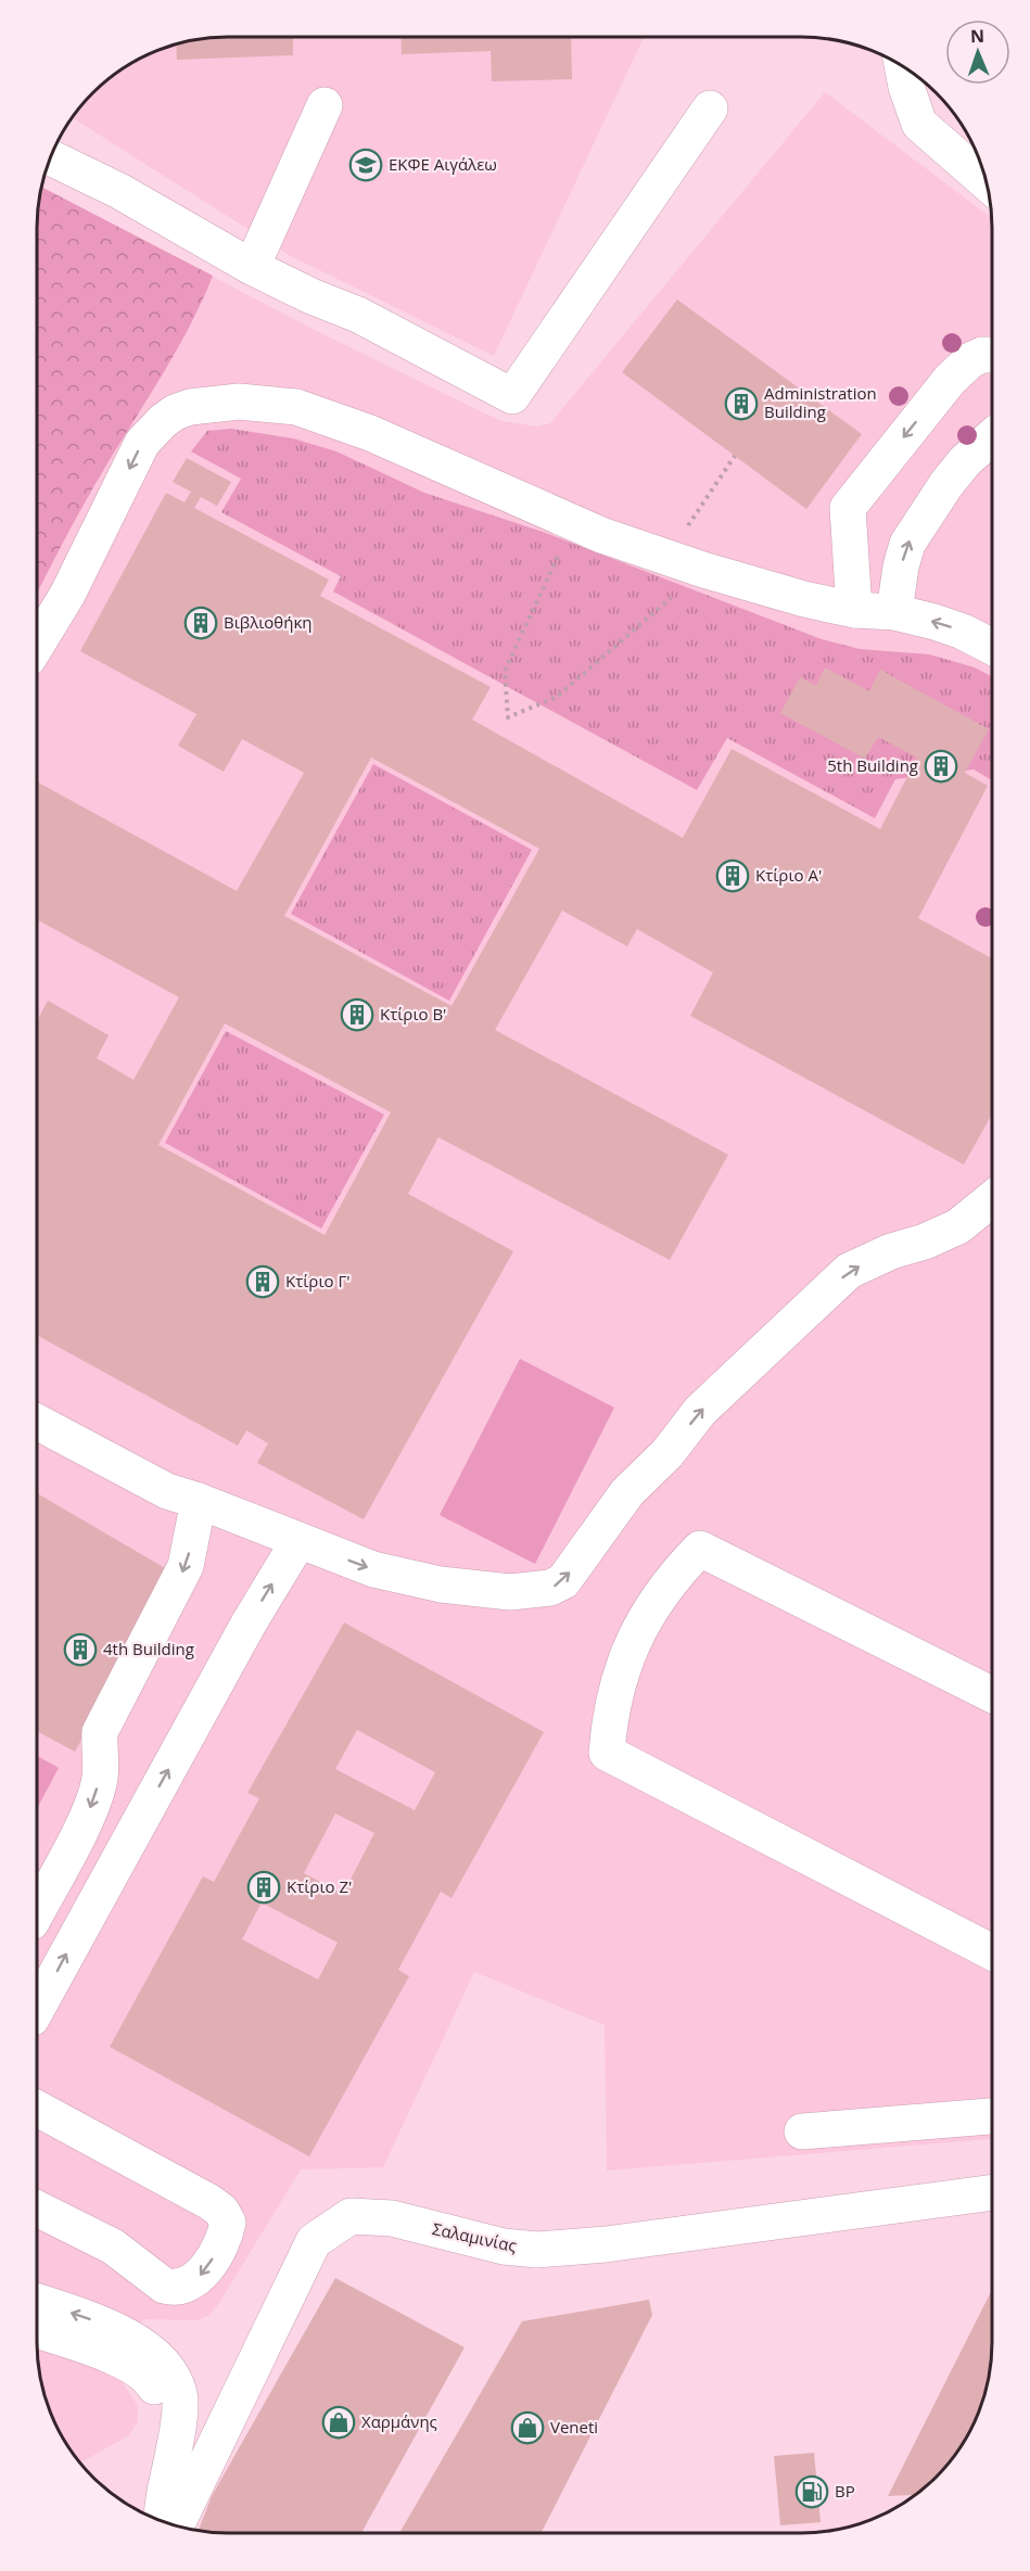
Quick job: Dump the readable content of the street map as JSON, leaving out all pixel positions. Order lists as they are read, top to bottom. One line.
{"streets":{"street":["Σαλαμινίας"]},"places":{"school or university":["ΕΚΦΕ Αιγάλεω"],"building":["Administration Building","Βιβλιοθήκη","5th Building","Κτίριο Α'","Κτίριο Β'","Κτίριο Γ'","4th Building","Κτίριο Ζ'"],"shop":["Χαρμάνης","Veneti"],"fuel station":["BP"]},"north":"top"}
